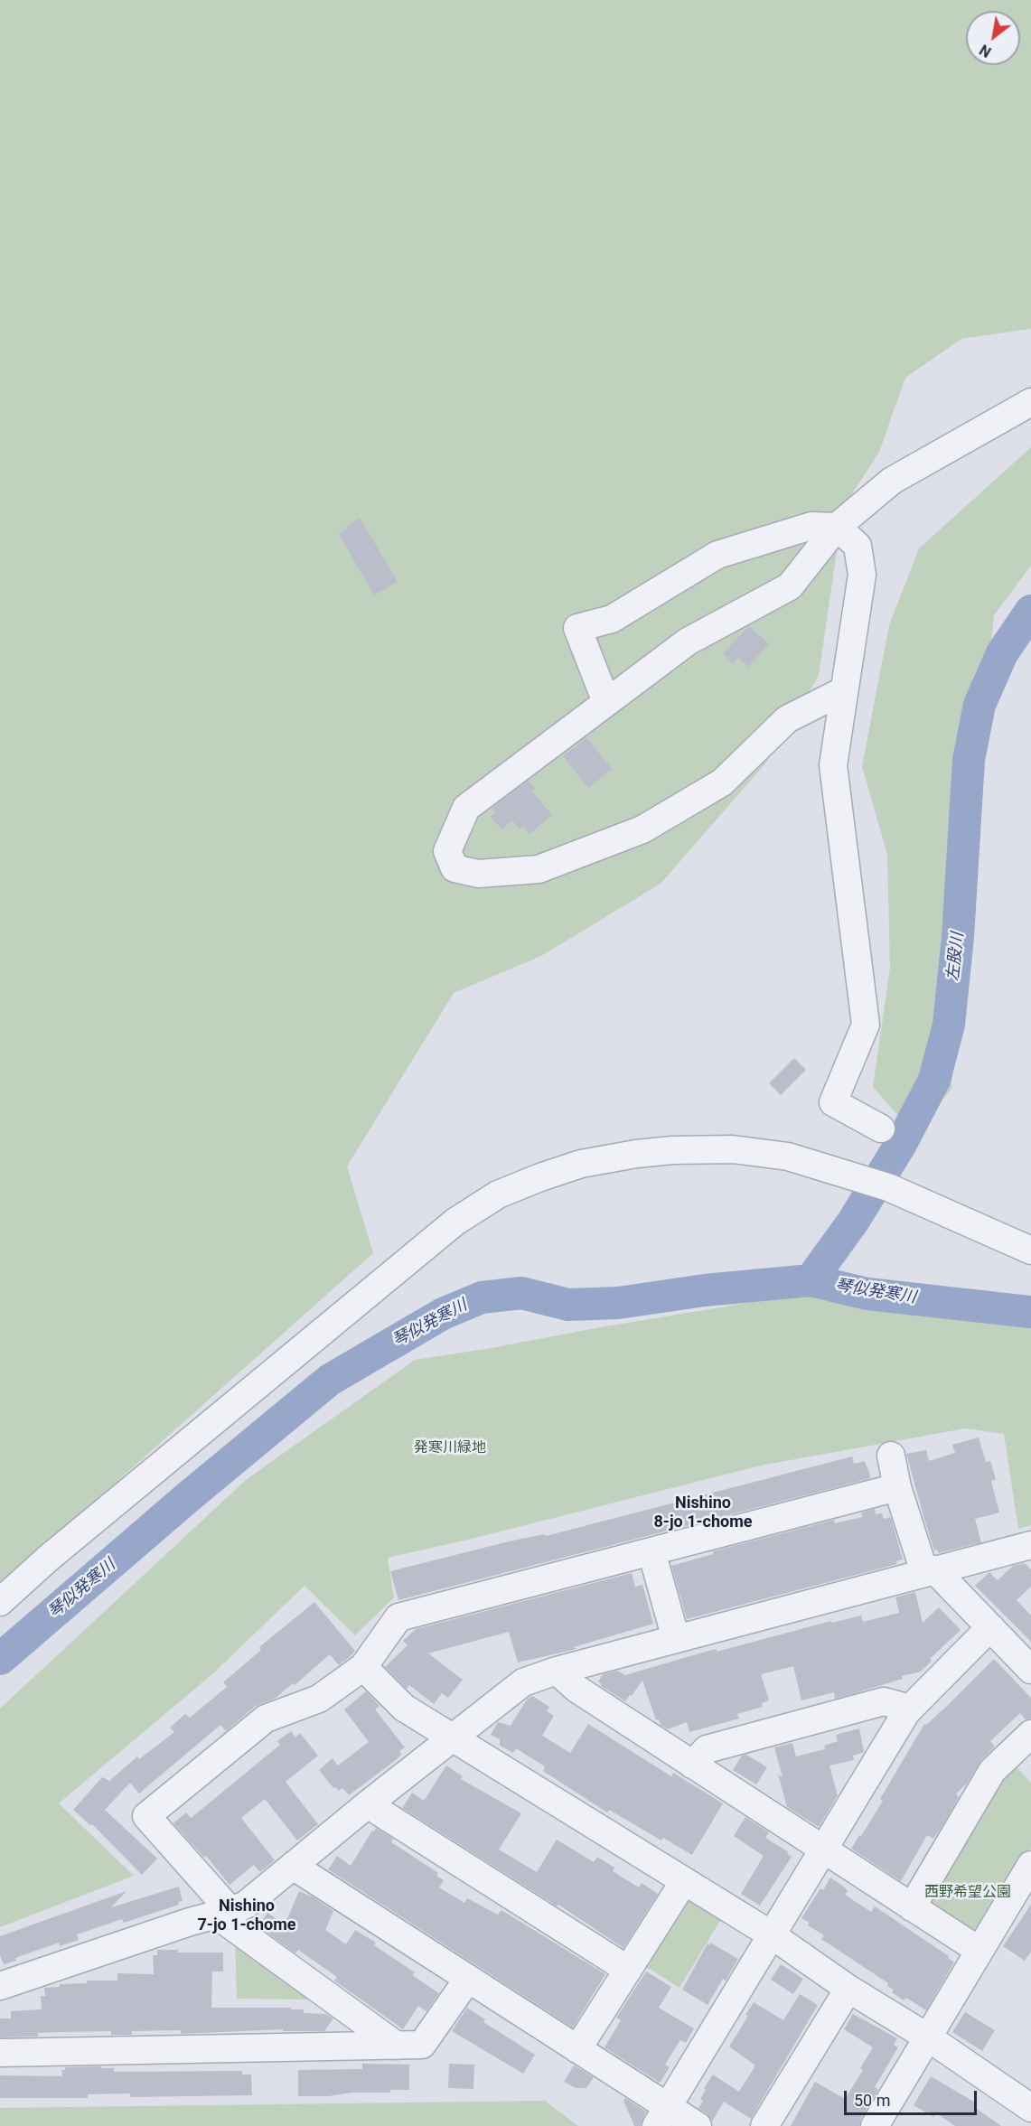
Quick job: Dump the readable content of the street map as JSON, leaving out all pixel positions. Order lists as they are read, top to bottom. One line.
{"districts":["Nishino 8-jo 1-chome","Nishino 7-jo 1-chome"],"water":["左股川","琴似発寒川"],"parks":["発寒川緑地","西野希望公園"],"scale_bar":"50 m","north":"bottom left"}
